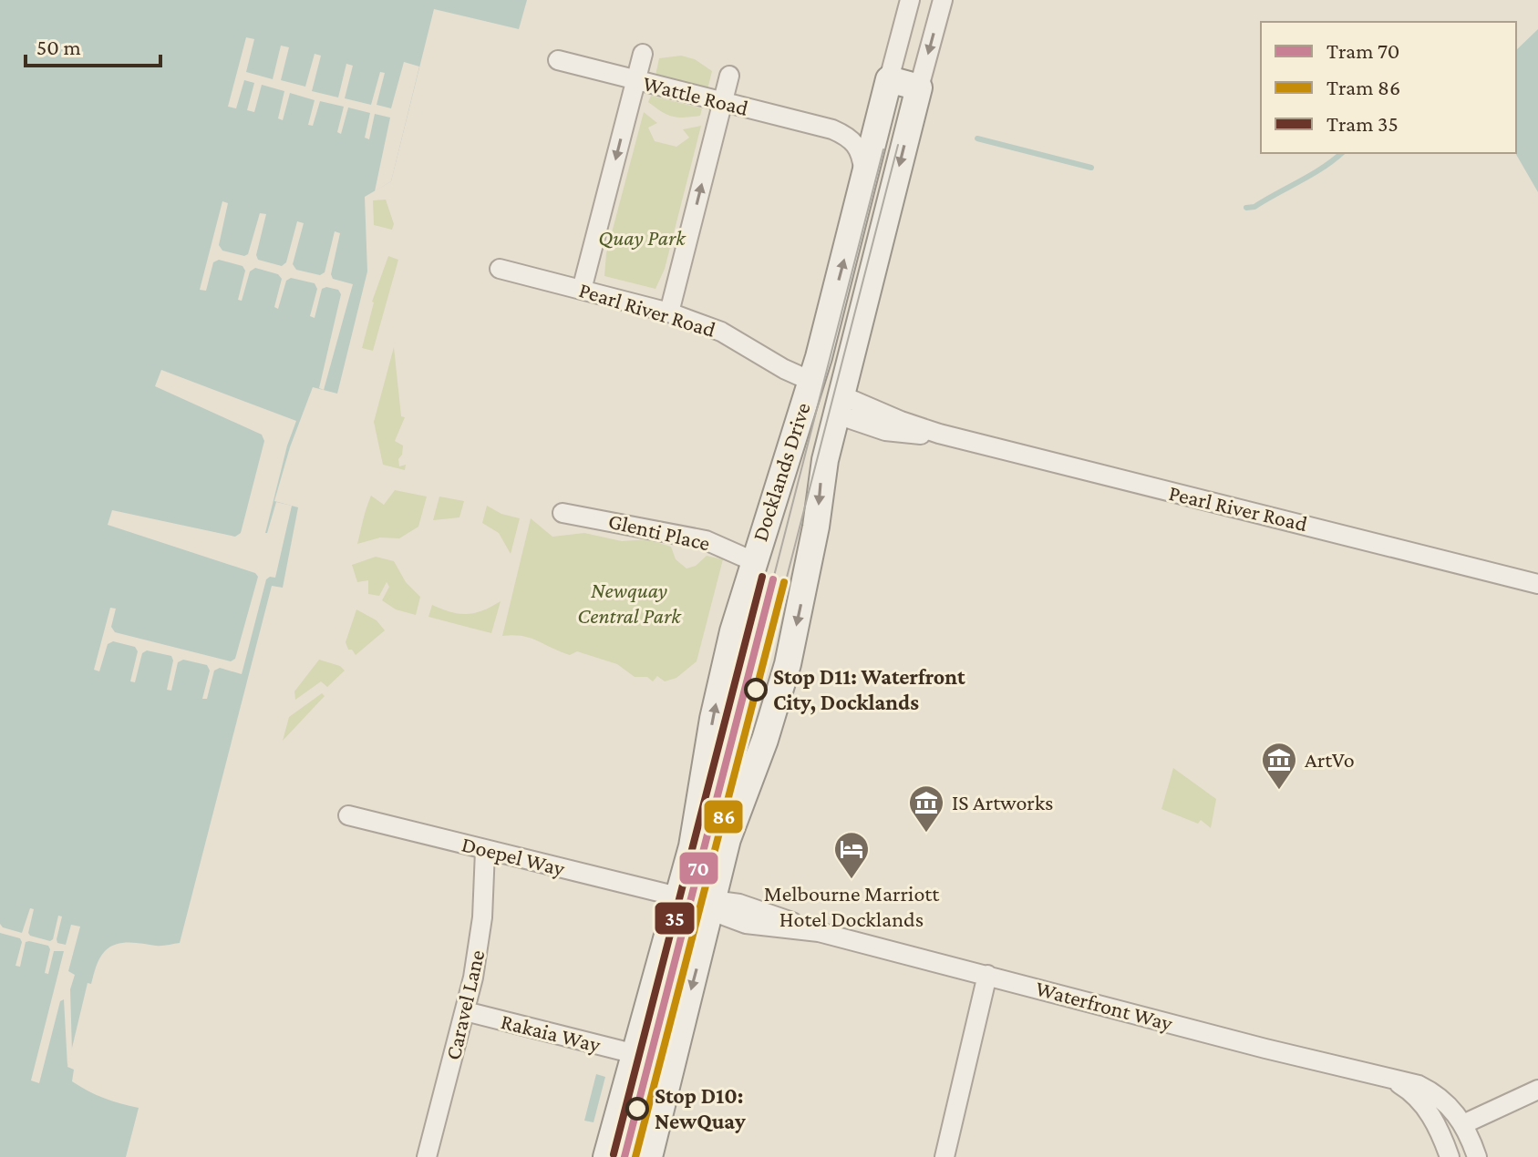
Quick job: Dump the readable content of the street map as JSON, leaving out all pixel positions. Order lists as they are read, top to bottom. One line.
{"streets":{"street":["Wattle Road","Pearl River Road","Docklands Drive","Glenti Place","Doepel Way","Caravel Lane","Waterfront Way","Rakaia Way"]},"crossings":[["Wattle Road","Docklands Drive"],["Pearl River Road","Docklands Drive"],["Docklands Drive","Glenti Place"],["Docklands Drive","Doepel Way"],["Docklands Drive","Waterfront Way"],["Docklands Drive","Rakaia Way"],["Doepel Way","Caravel Lane"],["Doepel Way","Waterfront Way"],["Caravel Lane","Rakaia Way"]],"parks":["Quay Park","Newquay Central Park"],"places":{"other":["Stop D11: Waterfront City, Docklands","Stop D10: NewQuay"],"museum":["ArtVo","IS Artworks"],"hotel":["Melbourne Marriott Hotel Docklands"]},"lines":["tram line 35","tram line 70","tram line 86"],"legend":["Tram 70","Tram 86","Tram 35"],"scale_bar":"50 m"}
